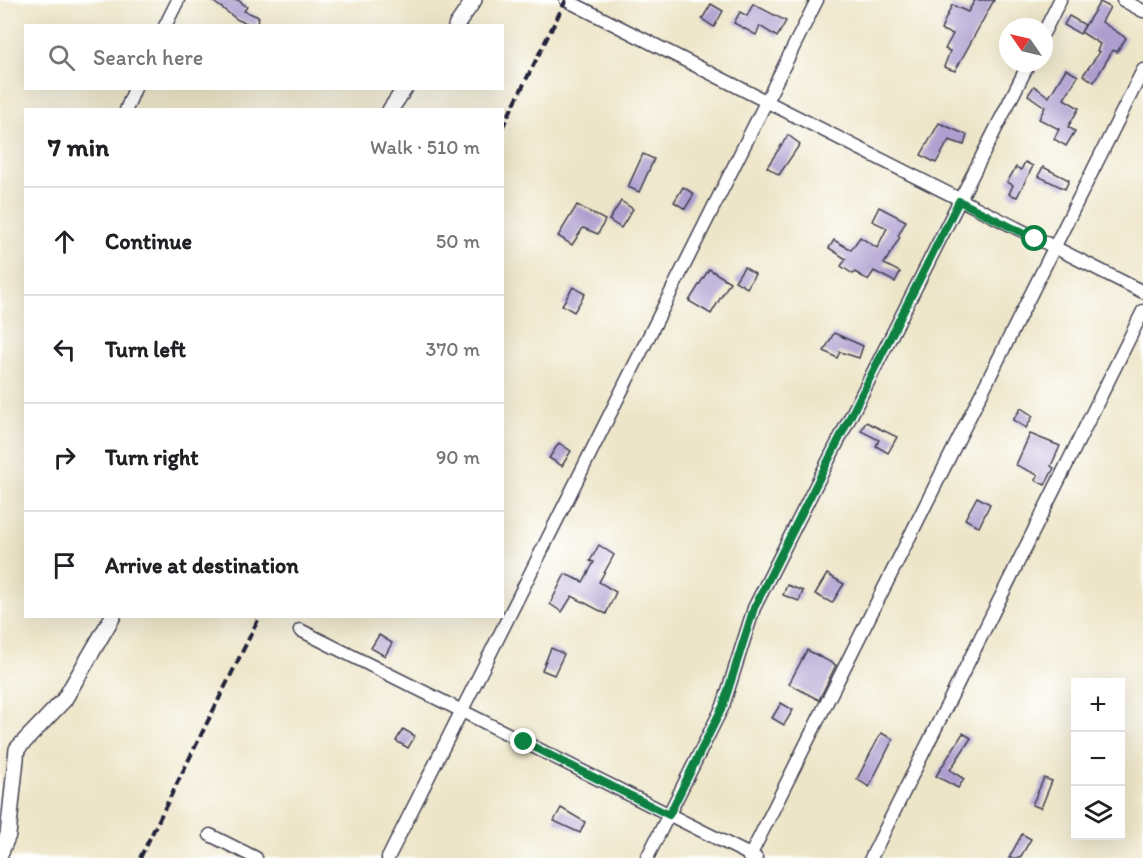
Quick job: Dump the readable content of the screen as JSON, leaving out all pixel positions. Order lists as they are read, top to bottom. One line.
{"north":"top left","page":{"search":"Search here","heading":["7 min","Walk · 510 m"],"list":[["Continue","50 m"],["Turn left","370 m"],["Turn right","90 m"],"Arrive at destination"],"map_buttons":["+","−"]}}
